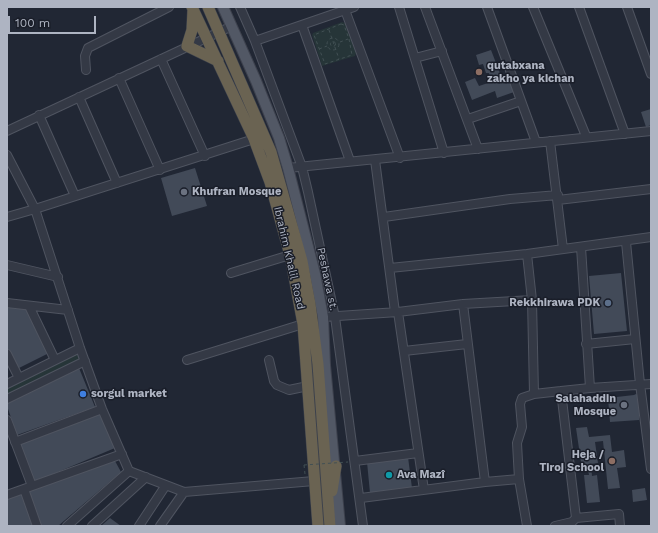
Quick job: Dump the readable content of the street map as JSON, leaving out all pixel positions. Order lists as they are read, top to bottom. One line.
{"streets":{"highway":["Ibrahim Khalil Road"],"street":["Peshawa st."]},"places":["qutabxana zakho ya kichan","Khufran Mosque","Rekkhirawa PDK","sorgul market","Salahaddin Mosque","Heja / Tiroj School","Ava Mazî"],"scale_bar":"100 m"}
